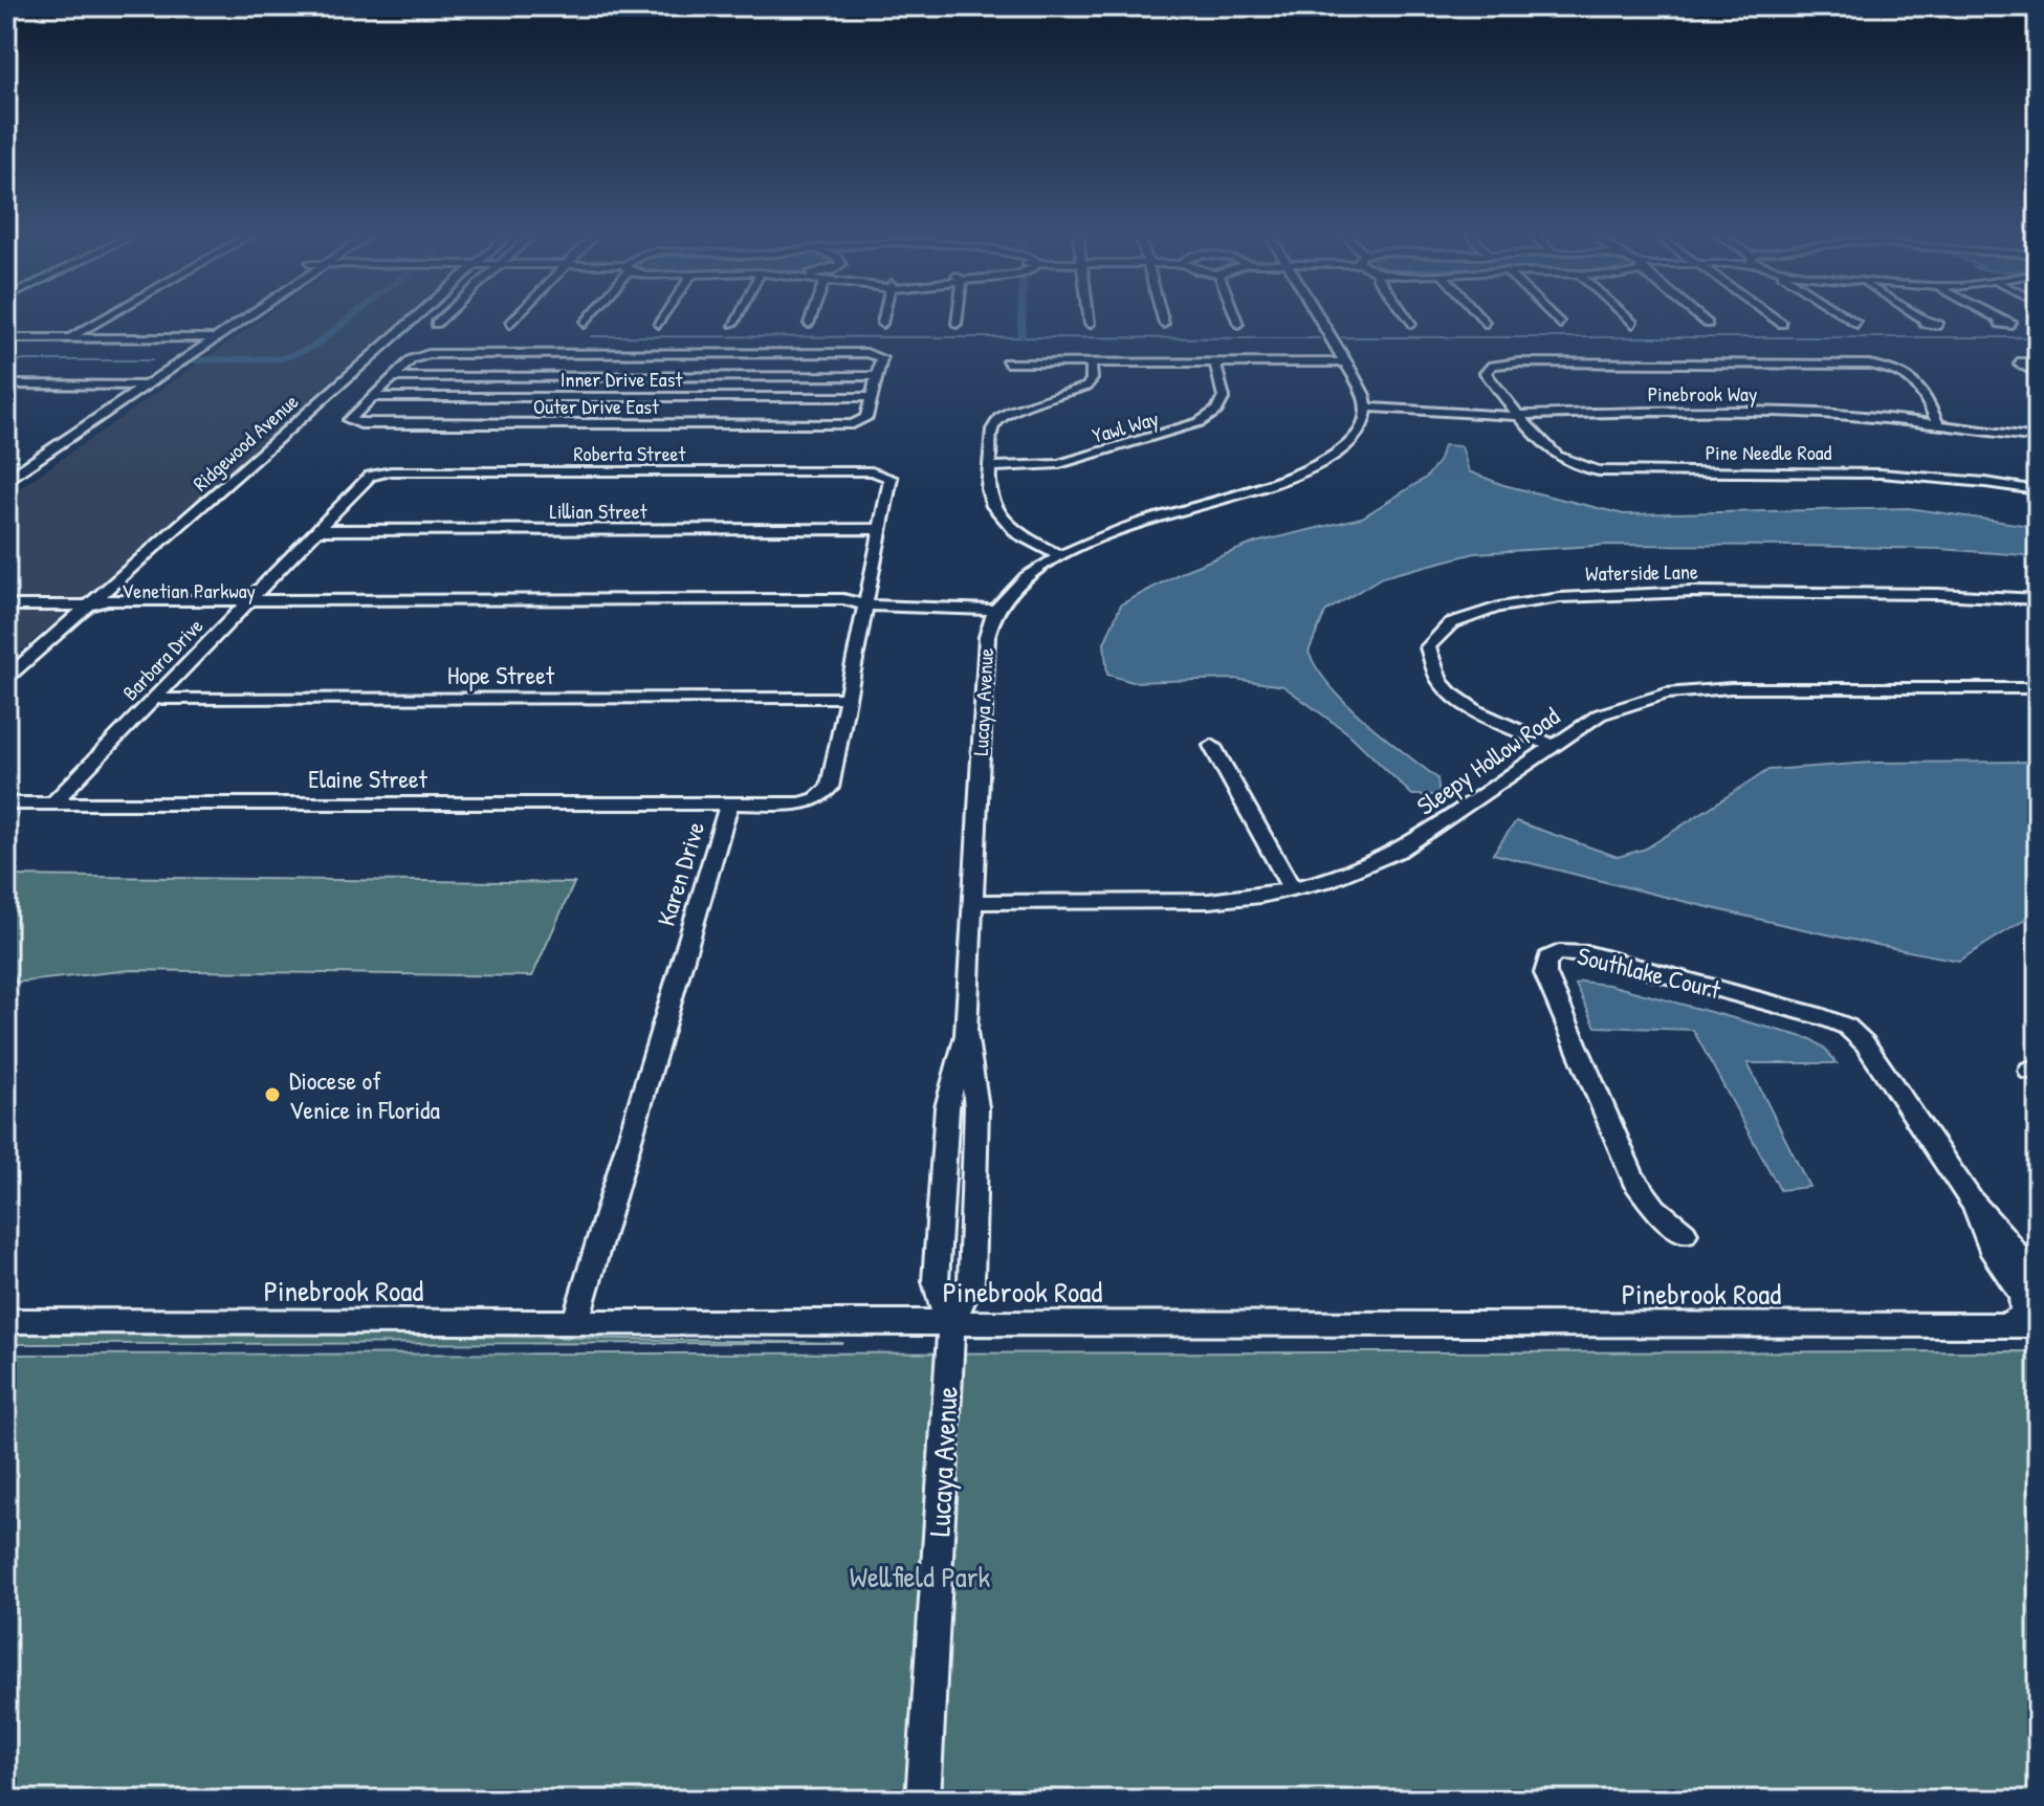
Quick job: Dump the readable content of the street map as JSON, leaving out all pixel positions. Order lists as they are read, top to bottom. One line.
{"streets":{"street":["Inner Drive East","Pinebrook Way","Outer Drive East","Yawl Way","Ridgewood Avenue","Pine Needle Road","Roberta Street","Lillian Street","Waterside Lane","Venetian Parkway","Barbara Drive","Hope Street","Lucaya Avenue","Sleepy Hollow Road","Elaine Street","Karen Drive","Southlake Court","Pinebrook Road"]},"crossings":[["Inner Drive East","Outer Drive East"],["Inner Drive East","Ridgewood Avenue"],["Pinebrook Way","Pine Needle Road"],["Pinebrook Way","Lucaya Avenue"],["Outer Drive East","Ridgewood Avenue"],["Ridgewood Avenue","Venetian Parkway"],["Roberta Street","Barbara Drive"],["Roberta Street","Karen Drive"],["Lillian Street","Barbara Drive"],["Lillian Street","Karen Drive"],["Waterside Lane","Sleepy Hollow Road"],["Venetian Parkway","Barbara Drive"],["Venetian Parkway","Lucaya Avenue"],["Venetian Parkway","Karen Drive"],["Barbara Drive","Hope Street"],["Barbara Drive","Elaine Street"],["Hope Street","Karen Drive"],["Lucaya Avenue","Sleepy Hollow Road"],["Lucaya Avenue","Pinebrook Road"],["Elaine Street","Karen Drive"],["Karen Drive","Pinebrook Road"],["Southlake Court","Pinebrook Road"]],"parks":["Wellfield Park"],"places":["Diocese of Venice in Florida"]}
